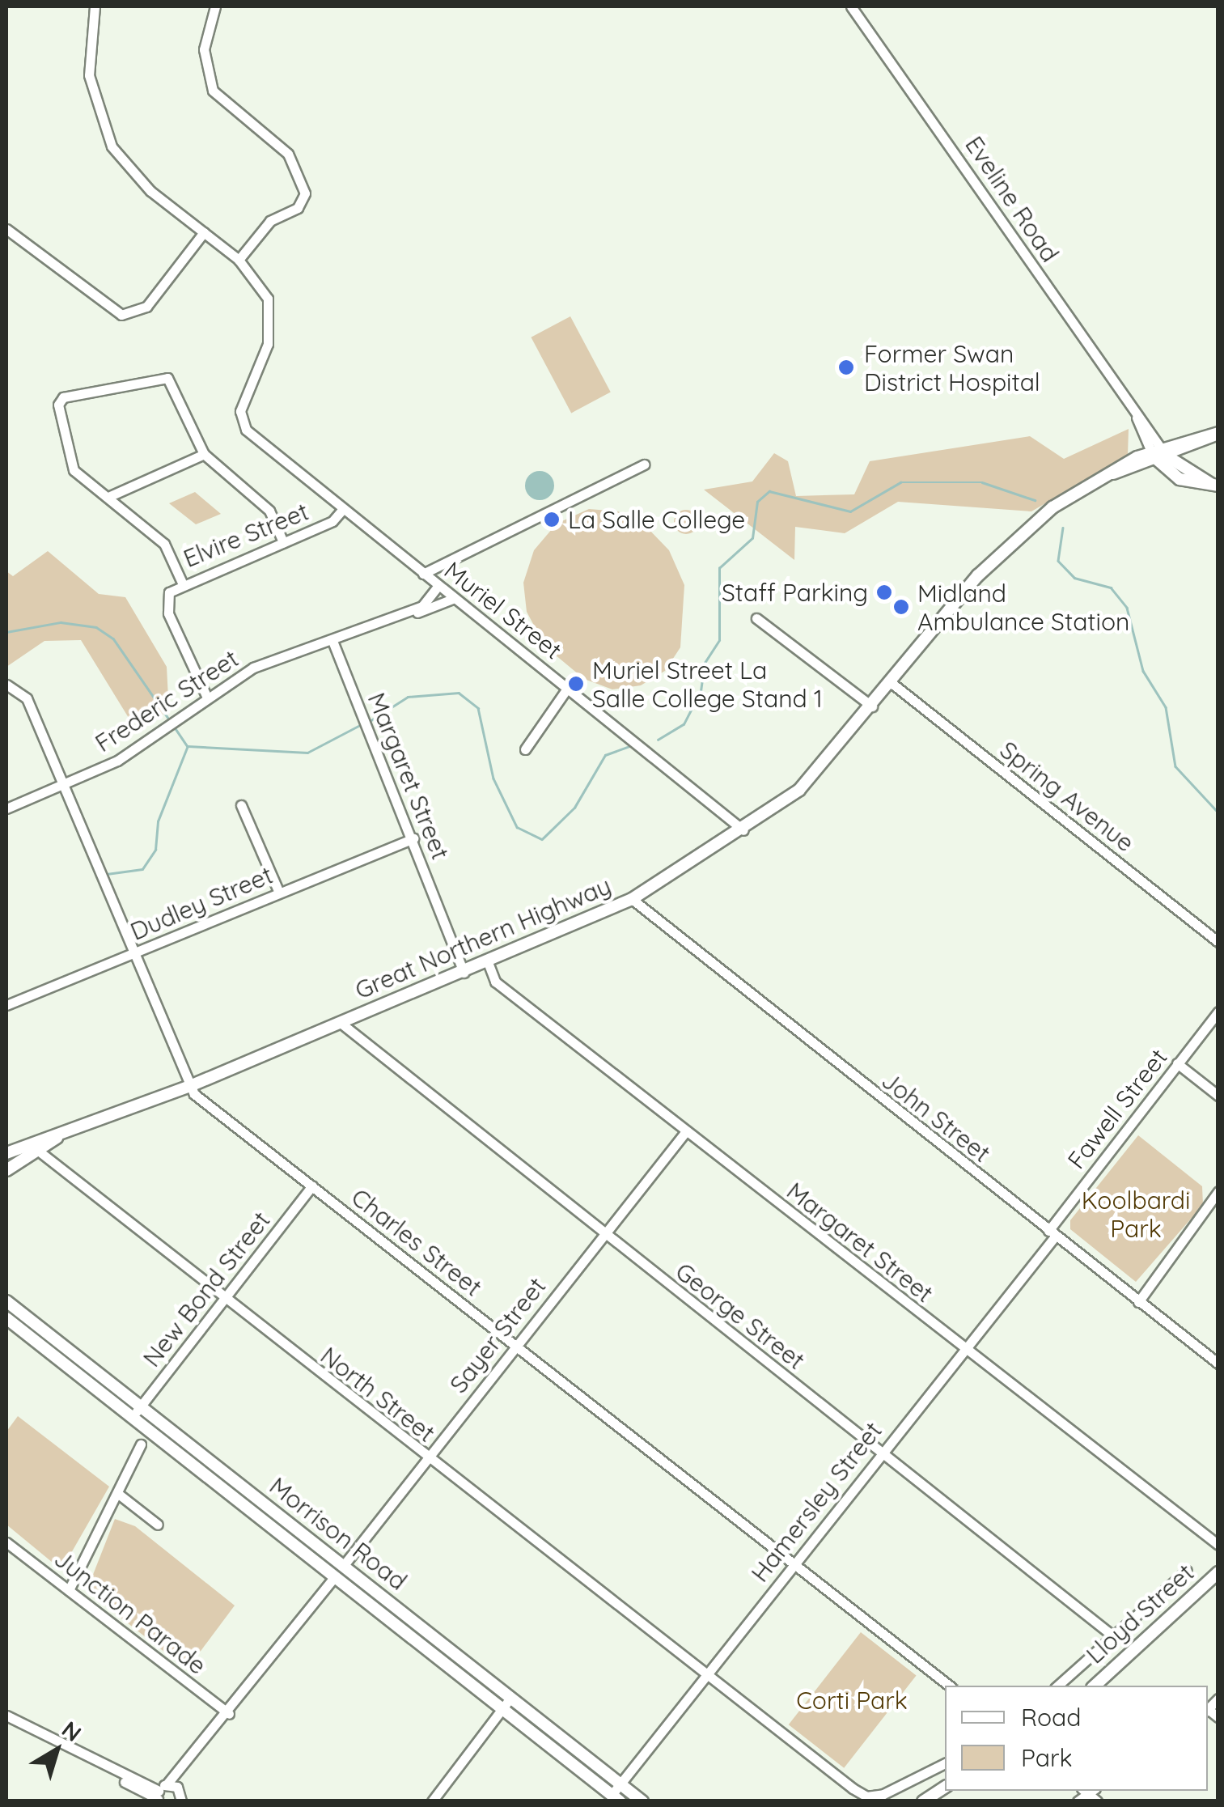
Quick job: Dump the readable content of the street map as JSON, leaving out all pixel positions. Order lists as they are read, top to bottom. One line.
{"streets":{"main road":["Great Northern Highway","Morrison Road","Lloyd Street"],"street":["Eveline Road","Elvire Street","Muriel Street","Frederic Street","Margaret Street","Spring Avenue","Dudley Street","Fawell Street","John Street","Charles Street","New Bond Street","George Street","Sayer Street","North Street","Hamersley Street","Junction Parade"]},"crossings":[["Eveline Road","Great Northern Highway"],["Elvire Street","Muriel Street"],["Elvire Street","Frederic Street"],["Muriel Street","Frederic Street"],["Muriel Street","Great Northern Highway"],["Frederic Street","Margaret Street"],["Frederic Street","Charles Street"],["Margaret Street","Dudley Street"],["Margaret Street","Great Northern Highway"],["Margaret Street","Sayer Street"],["Margaret Street","Hamersley Street"],["Spring Avenue","Great Northern Highway"],["Dudley Street","Charles Street"],["Great Northern Highway","John Street"],["Great Northern Highway","Charles Street"],["Great Northern Highway","George Street"],["Great Northern Highway","North Street"],["Fawell Street","John Street"],["Fawell Street","Hamersley Street"],["John Street","Hamersley Street"],["Charles Street","New Bond Street"],["Charles Street","Sayer Street"],["Charles Street","Hamersley Street"],["New Bond Street","North Street"],["New Bond Street","Morrison Road"],["George Street","Sayer Street"],["George Street","Hamersley Street"],["Sayer Street","North Street"],["Sayer Street","Morrison Road"],["North Street","Hamersley Street"],["Hamersley Street","Morrison Road"]],"parks":["Koolbardi Park","Corti Park"],"places":["Former Swan District Hospital","La Salle College","Staff Parking","Midland Ambulance Station","Muriel Street La Salle College Stand 1"],"legend":["Road","Park"],"north":"top right"}
